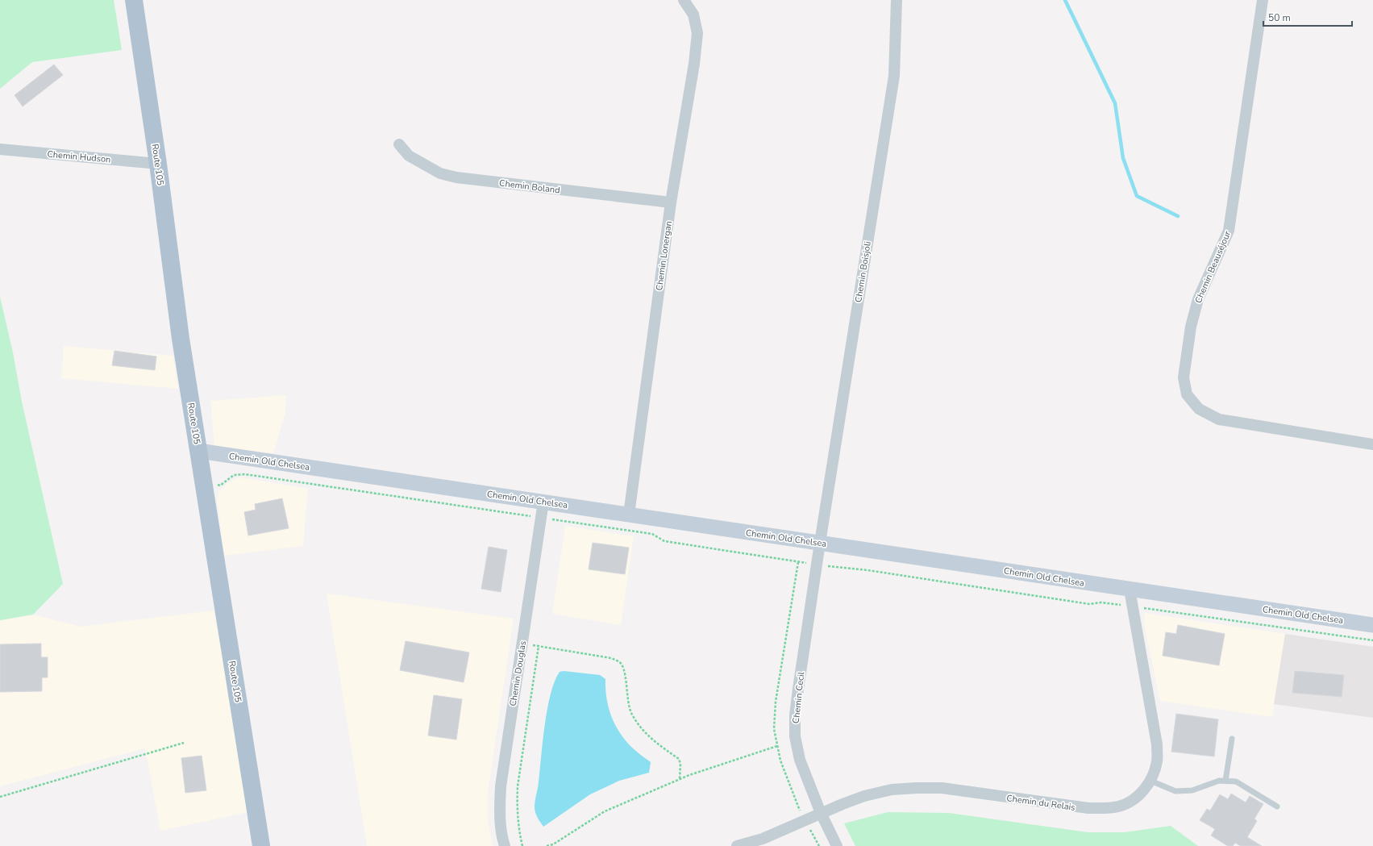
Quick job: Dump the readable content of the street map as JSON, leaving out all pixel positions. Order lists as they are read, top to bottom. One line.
{"streets":{"main road":["Route 105"],"street":["Chemin Hudson","Chemin Boland","Chemin Lonergan","Chemin Beauséjour","Chemin Boisjoli","Chemin Old Chelsea","Chemin Douglas","Chemin Cecil","Chemin du Relais"]},"crossings":[["Chemin Hudson","Route 105"],["Route 105","Chemin Old Chelsea"],["Chemin Boland","Chemin Lonergan"],["Chemin Lonergan","Chemin Old Chelsea"],["Chemin Boisjoli","Chemin Old Chelsea"],["Chemin Boisjoli","Chemin Cecil"],["Chemin Old Chelsea","Chemin Douglas"],["Chemin Old Chelsea","Chemin Cecil"],["Chemin Old Chelsea","Chemin du Relais"],["Chemin Cecil","Chemin du Relais"]],"scale_bar":"50 m"}
